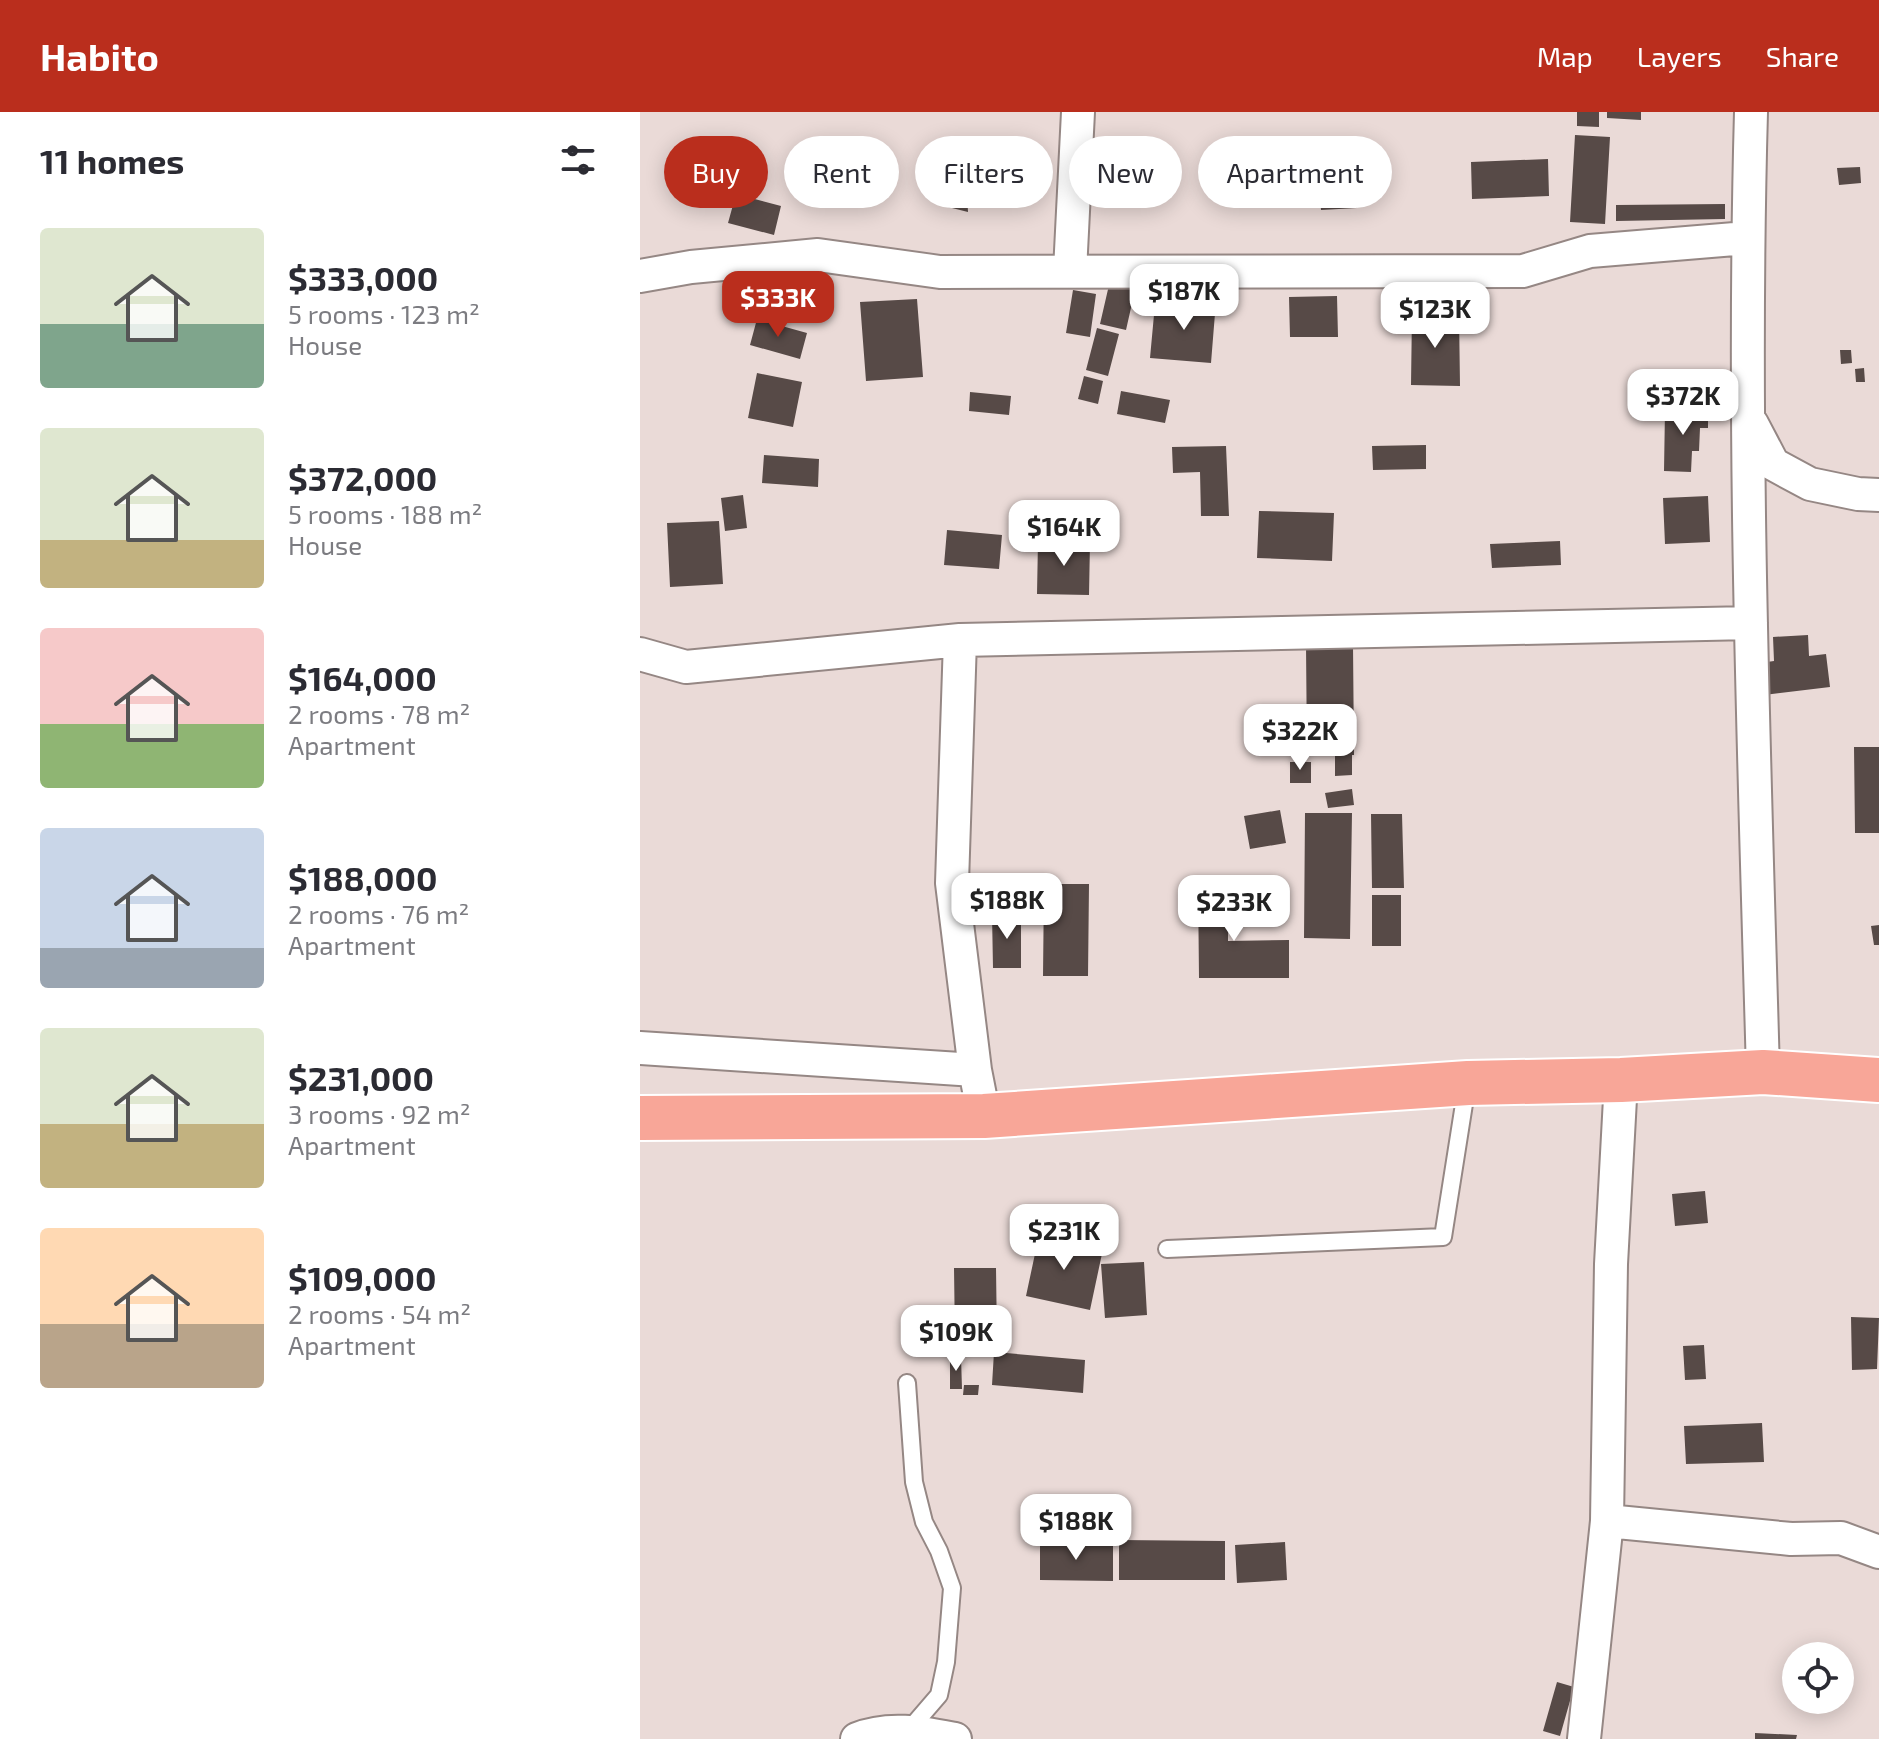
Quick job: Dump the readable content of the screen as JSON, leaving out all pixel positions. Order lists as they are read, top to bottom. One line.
{"page":{"header":"Habito","nav":["Map","Layers","Share"],"heading":"11 homes","chip":["Buy","Rent","Filters","New","Apartment"],"list":[{"name":"$333,000","note":"5 rooms · 123 m² · House"},{"name":"$372,000","note":"5 rooms · 188 m² · House"},{"name":"$164,000","note":"2 rooms · 78 m² · Apartment"},{"name":"$188,000","note":"2 rooms · 76 m² · Apartment"},{"name":"$231,000","note":"3 rooms · 92 m² · Apartment"},{"name":"$109,000","note":"2 rooms · 54 m² · Apartment"}],"price":["$187K","$333K","$123K","$372K","$164K","$322K","$188K","$233K","$231K","$109K","$188K"]}}
